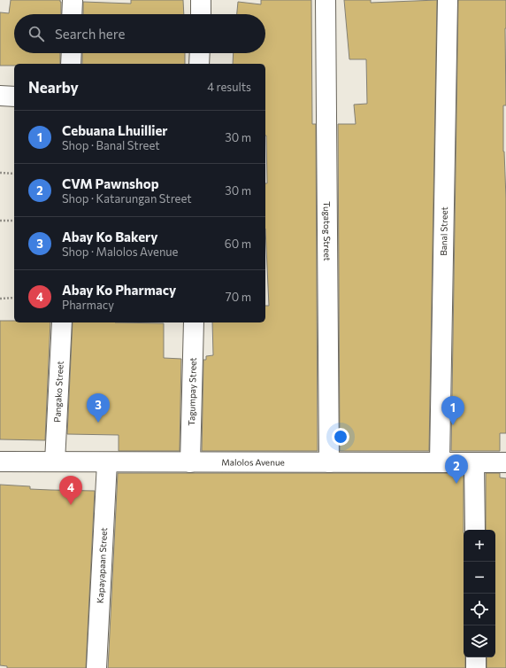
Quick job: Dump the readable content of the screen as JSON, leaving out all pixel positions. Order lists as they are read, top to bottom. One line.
{"streets":{"street":["Tugatog Street","Banal Street","Pangako Street","Tagumpay Street","Malolos Avenue","Kapayapaan Street"]},"crossings":[["Tugatog Street","Malolos Avenue"],["Banal Street","Malolos Avenue"],["Pangako Street","Malolos Avenue"],["Tagumpay Street","Malolos Avenue"],["Malolos Avenue","Kapayapaan Street"]],"page":{"search":"Search here","heading":["Nearby","4 results"],"list":[{"mark":"1","name":"Cebuana Lhuillier","note":"Shop · Banal Street","value":"30 m"},{"mark":"2","name":"CVM Pawnshop","note":"Shop · Katarungan Street","value":"30 m"},{"mark":"3","name":"Abay Ko Bakery","note":"Shop · Malolos Avenue","value":"60 m"},{"mark":"4","name":"Abay Ko Pharmacy","note":"Pharmacy","value":"70 m"}],"pins":["3","1","2","4"],"map_buttons":["+","−"]}}
